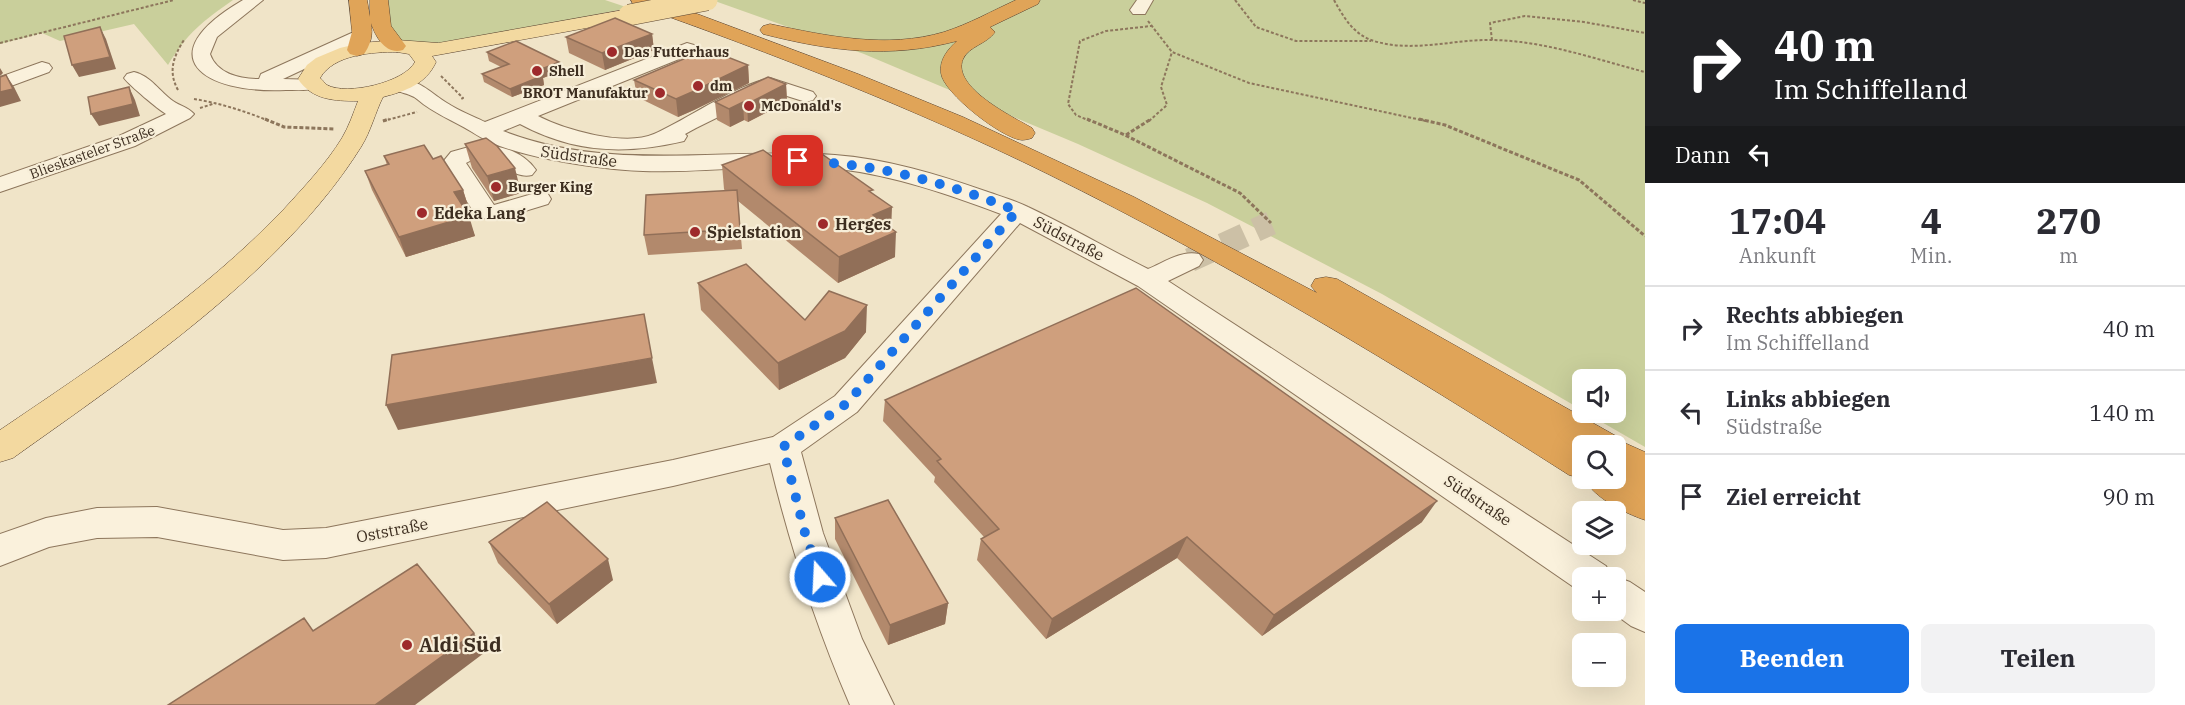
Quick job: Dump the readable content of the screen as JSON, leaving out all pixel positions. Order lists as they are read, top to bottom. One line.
{"streets":{"street":["Blieskasteler Straße","Südstraße","Oststraße"]},"places":["Das Futterhaus","Shell","dm","BROT Manufaktur","McDonald's","Burger King","Edeka Lang","Herges","Spielstation","Aldi Süd"],"page":{"turn":["40 m","Im Schiffelland"],"then":"Dann","eta":["17:04","Ankunft","4","Min.","270","m"],"list":[{"name":"Rechts abbiegen","note":"Im Schiffelland","value":"40 m"},{"name":"Links abbiegen","note":"Südstraße","value":"140 m"},{"name":"Ziel erreicht","value":"90 m"}],"map_buttons":["+","−"],"buttons":["Beenden","Teilen"]}}
